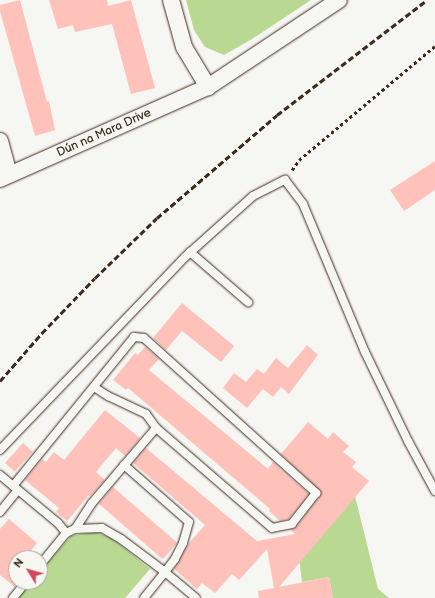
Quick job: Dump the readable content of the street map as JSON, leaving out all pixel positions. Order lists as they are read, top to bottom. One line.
{"streets":{"street":["Dún na Mara Drive"]},"north":"top left"}
